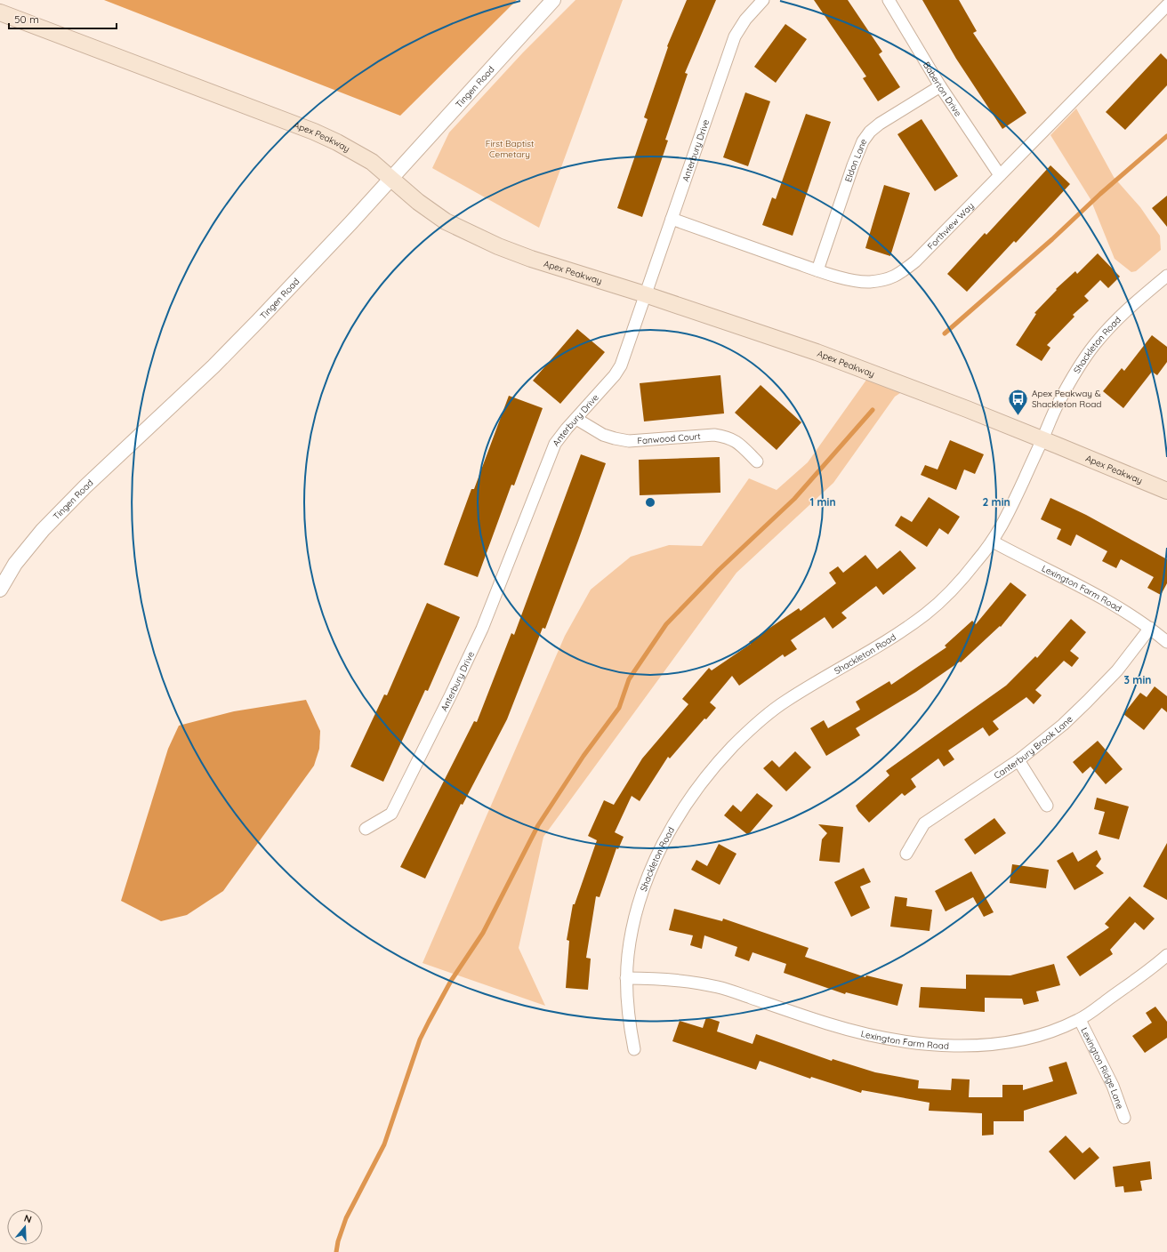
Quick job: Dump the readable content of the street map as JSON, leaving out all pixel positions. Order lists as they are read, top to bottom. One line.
{"streets":{"main road":["Apex Peakway"],"street":["Tingen Road","Baberton Drive","Anterbury Drive","Eldon Lane","Forthview Way","Shackleton Road","Fanwood Court","Lexington Farm Road","Canterbury Brook Lane","Lexington Ridge Lane"]},"crossings":[["Tingen Road","Apex Peakway"],["Baberton Drive","Eldon Lane"],["Baberton Drive","Forthview Way"],["Apex Peakway","Anterbury Drive"],["Apex Peakway","Shackleton Road"],["Anterbury Drive","Forthview Way"],["Anterbury Drive","Fanwood Court"],["Eldon Lane","Forthview Way"],["Shackleton Road","Lexington Farm Road"],["Lexington Farm Road","Canterbury Brook Lane"],["Lexington Farm Road","Lexington Ridge Lane"]],"parks":["First Baptist Cemetary"],"places":{"bus stop":["Apex Peakway & Shackleton Road"]},"scale_bar":"50 m","north":"top","rings":["1 min","2 min","3 min"]}
